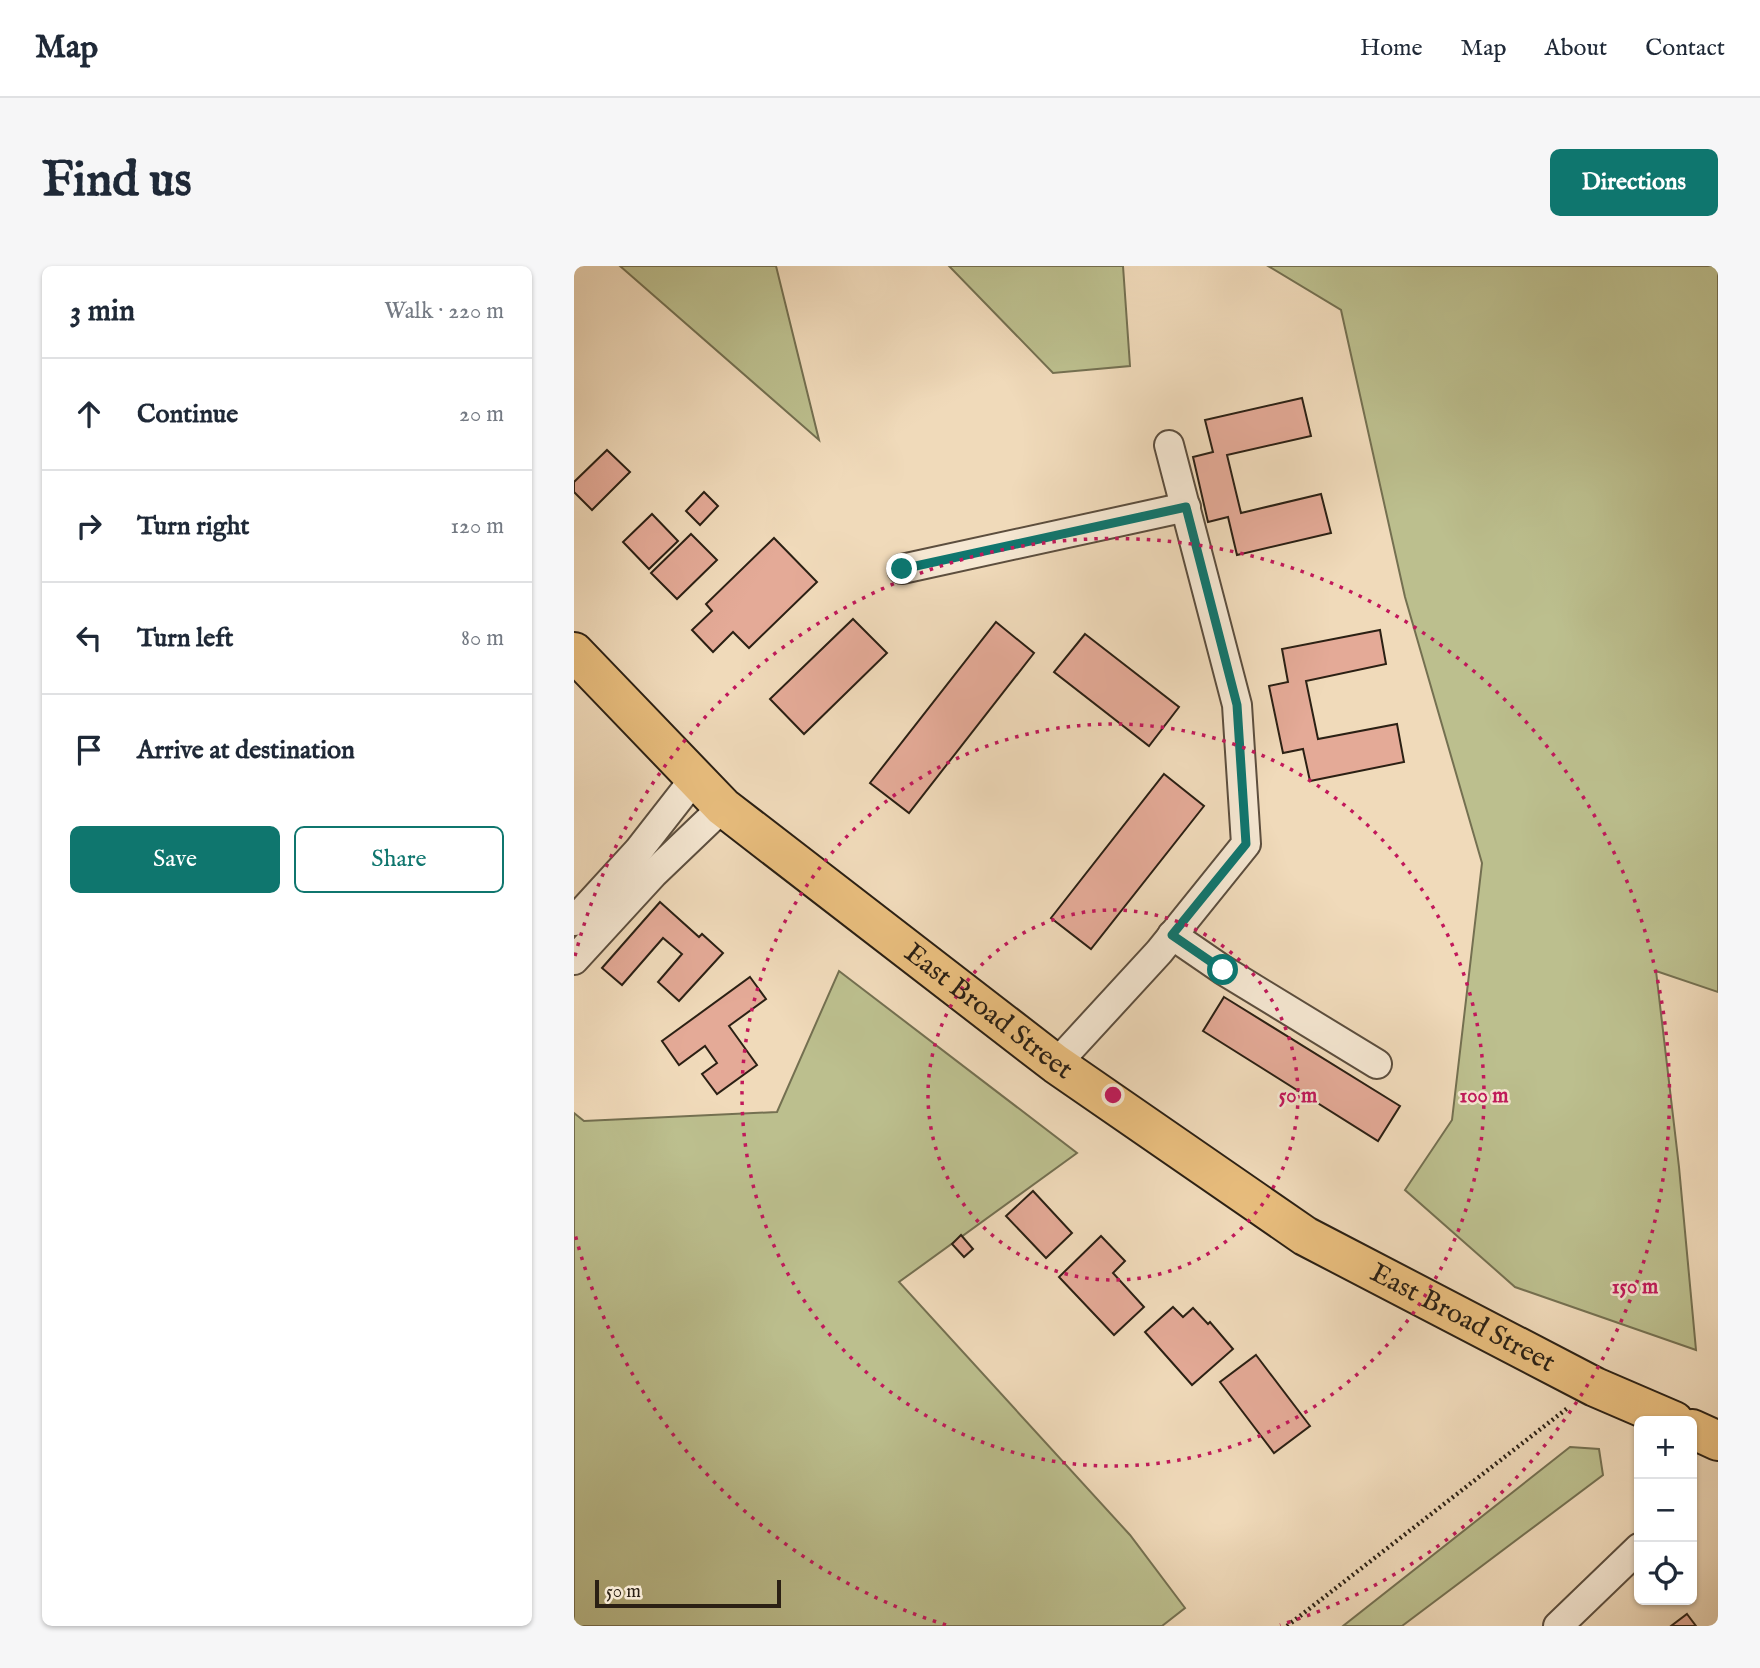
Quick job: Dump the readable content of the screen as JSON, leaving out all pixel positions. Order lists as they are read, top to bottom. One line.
{"streets":{"highway":["East Broad Street"]},"scale_bar":"50 m","page":{"header":"Map","nav":["Home","Map","About","Contact"],"buttons":["Directions",["Save","Share"]],"title":"Find us","heading":["3 min","Walk · 220 m"],"list":[["Continue","20 m"],["Turn right","120 m"],["Turn left","80 m"],"Arrive at destination"],"map_buttons":["+","−"],"scale":"50 m"},"rings":["50 m","100 m","150 m"]}
